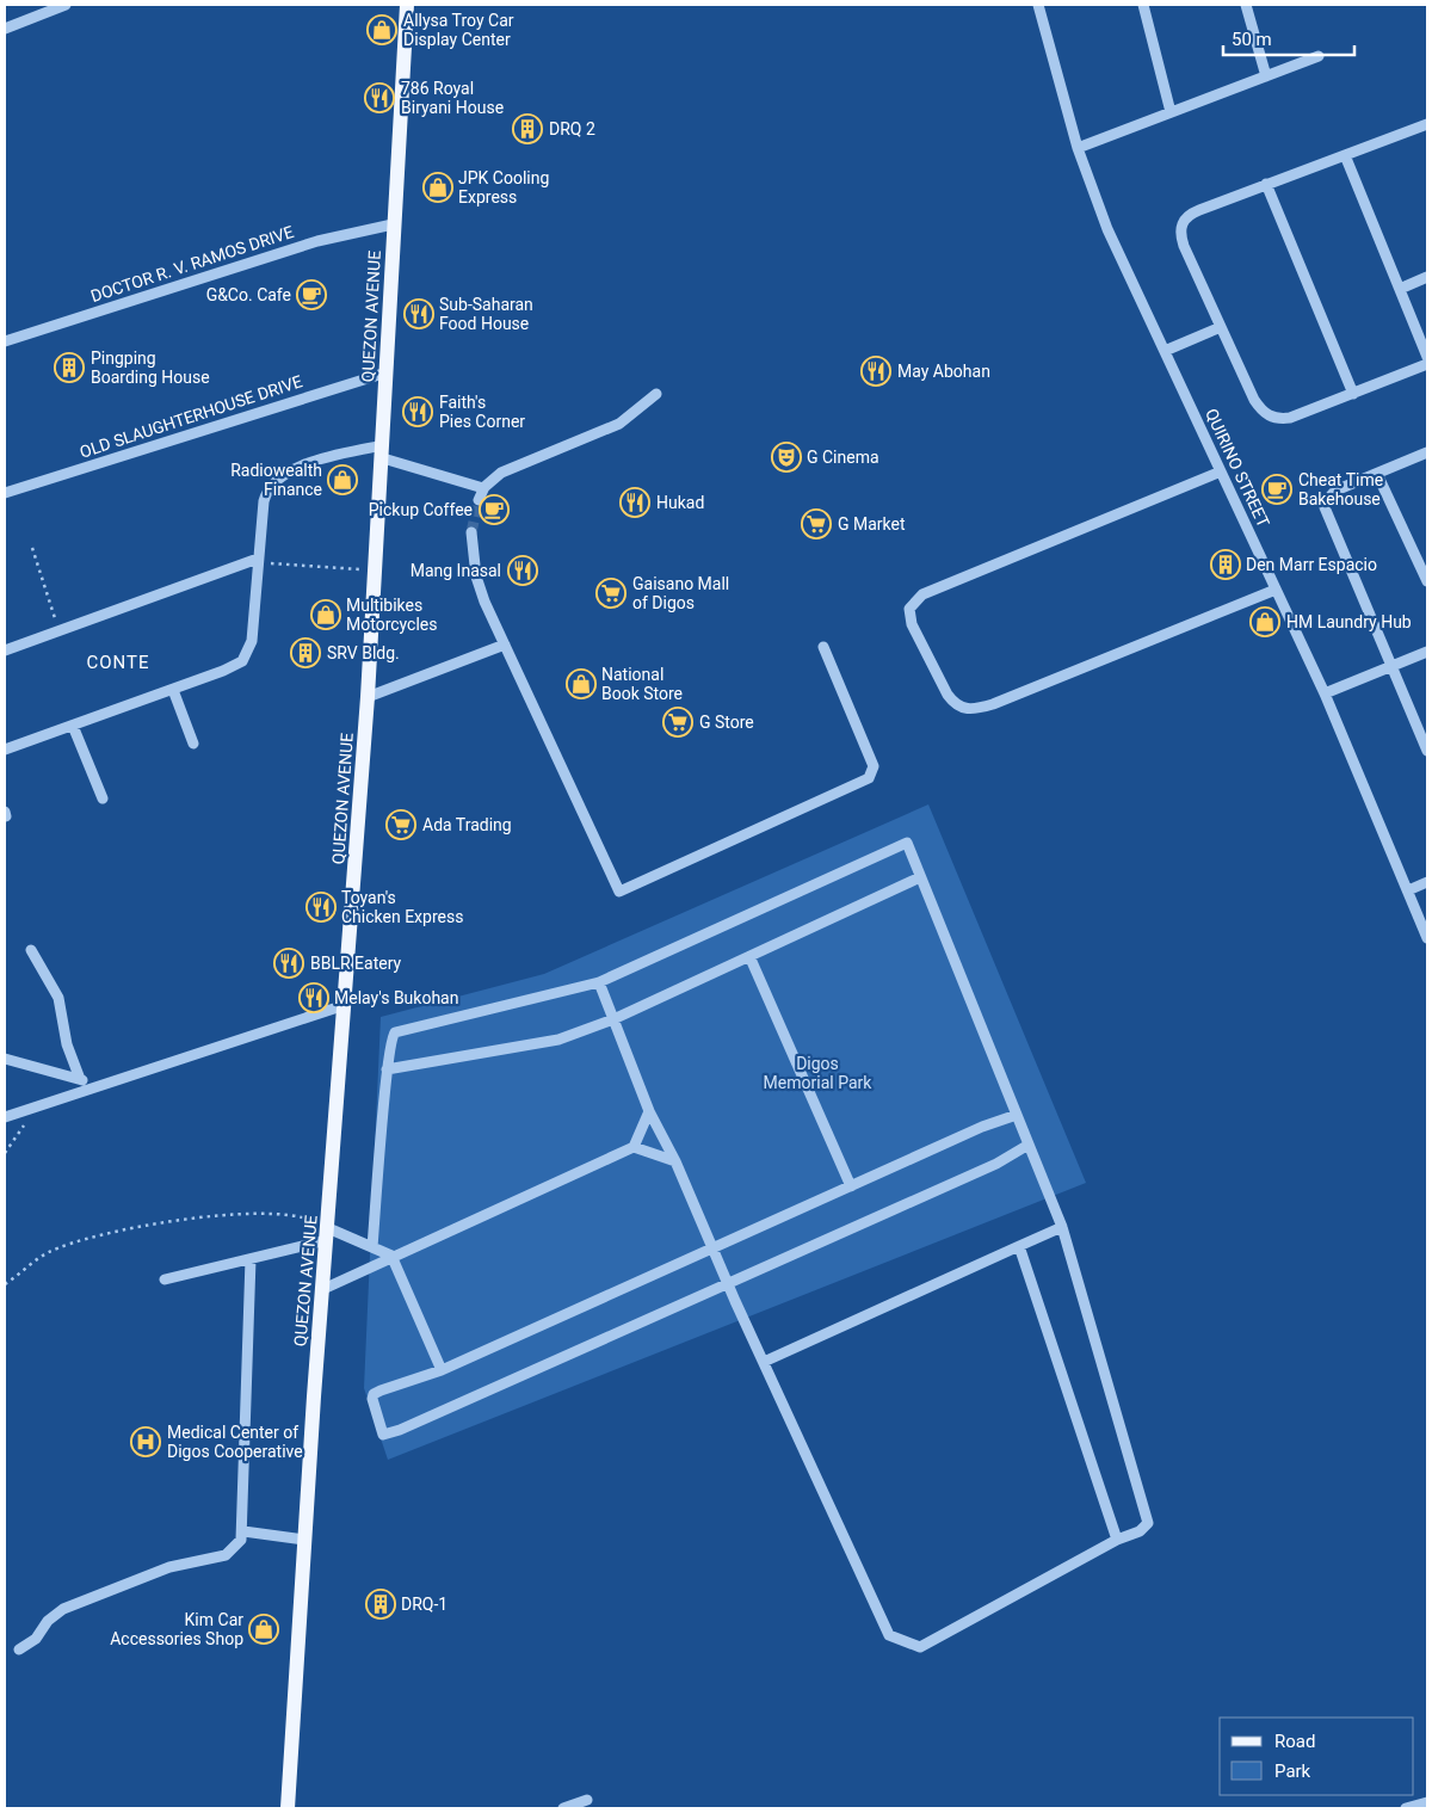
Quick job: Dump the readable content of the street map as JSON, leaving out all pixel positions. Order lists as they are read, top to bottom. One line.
{"streets":{"main road":["QUEZON AVENUE"],"street":["DOCTOR R. V. RAMOS DRIVE","OLD SLAUGHTERHOUSE DRIVE","QUIRINO STREET"]},"crossings":[["DOCTOR R. V. RAMOS DRIVE","QUEZON AVENUE"],["QUEZON AVENUE","OLD SLAUGHTERHOUSE DRIVE"]],"districts":["CONTE"],"parks":["Digos Memorial Park"],"places":{"shop":["Allysa Troy Car Display Center","JPK Cooling Express","Radiowealth Finance","Multibikes Motorcycles","HM Laundry Hub","National Book Store","Kim Car Accessories Shop"],"restaurant":["786 Royal Biryani House","Sub-Saharan Food House","May Abohan","Faith's Pies Corner","Hukad","Mang Inasal","Toyan's Chicken Express","BBLR Eatery","Melay's Bukohan"],"building":["DRQ 2","Pingping Boarding House","Den Marr Espacio","SRV Bldg.","DRQ-1"],"cafe":["G&Co. Cafe","Cheat Time Bakehouse","Pickup Coffee"],"theatre":["G Cinema"],"supermarket":["G Market","Gaisano Mall of Digos","G Store","Ada Trading"],"hospital":["Medical Center of Digos Cooperative"]},"legend":["Road","Park"],"scale_bar":"50 m"}
